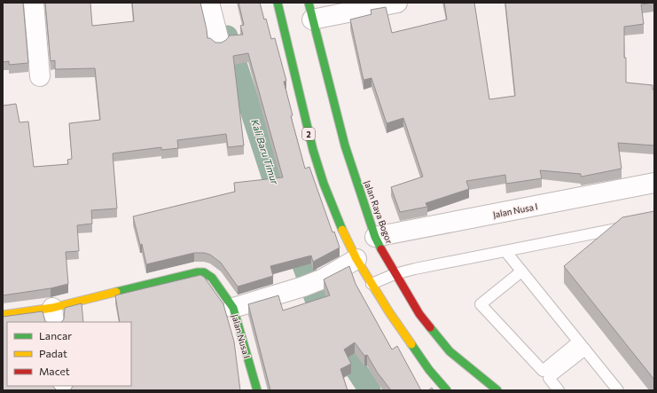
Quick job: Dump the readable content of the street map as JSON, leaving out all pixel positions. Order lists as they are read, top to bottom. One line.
{"streets":{"main road":["2","Jalan Nusa I","Jalan Raya Bogor"]},"crossings":[["2","Jalan Nusa I"],["Jalan Nusa I","Jalan Raya Bogor"]],"water":["Kali Baru Timur"],"legend":["Lancar","Padat","Macet"]}
